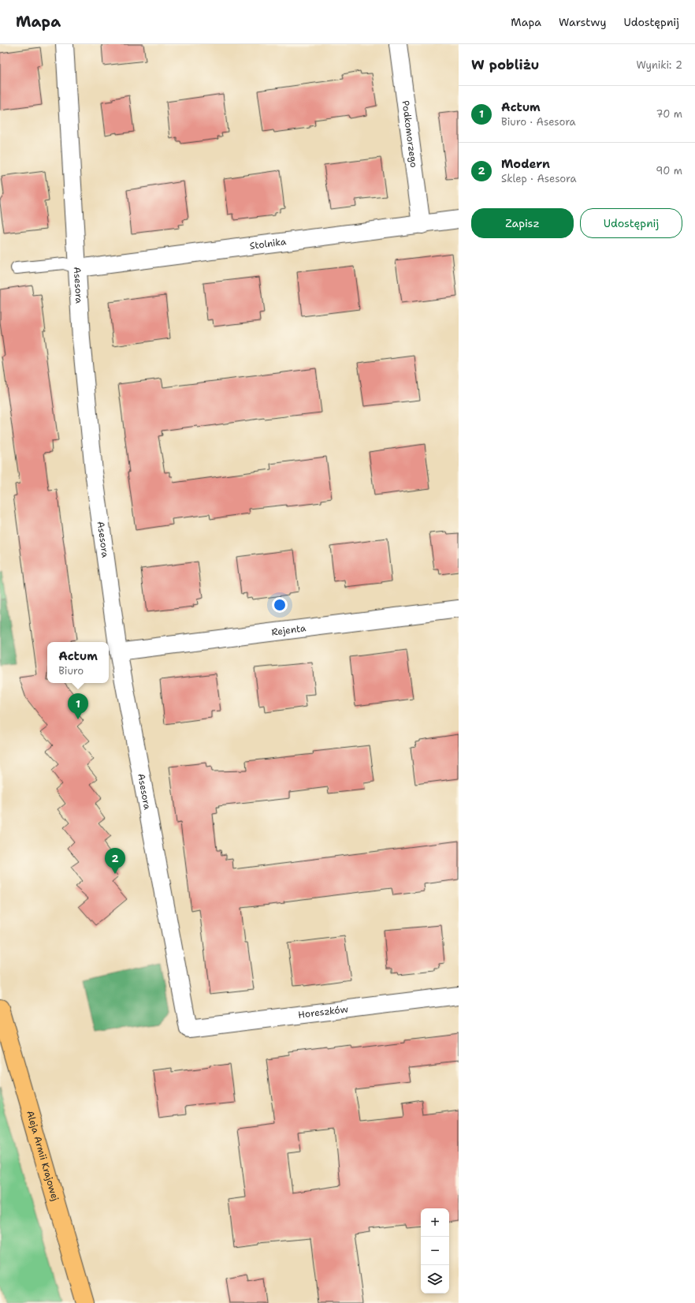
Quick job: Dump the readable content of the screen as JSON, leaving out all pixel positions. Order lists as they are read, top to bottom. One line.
{"streets":{"main road":["Aleja Armii Krajowej"],"street":["Podkomorzego","Stolnika","Asesora","Rejenta","Horeszków"]},"crossings":[["Podkomorzego","Stolnika"],["Stolnika","Asesora"],["Asesora","Rejenta"],["Asesora","Horeszków"]],"page":{"header":"Mapa","nav":["Mapa","Warstwy","Udostępnij"],"heading":["W pobliżu","Wyniki: 2"],"list":[{"mark":"1","name":"Actum","note":"Biuro · Asesora","value":"70 m"},{"mark":"2","name":"Modern","note":"Sklep · Asesora","value":"90 m"}],"buttons":["Zapisz","Udostępnij"],"popup":["Actum","Biuro"],"pins":["1","2"],"map_buttons":["+","−"]}}
